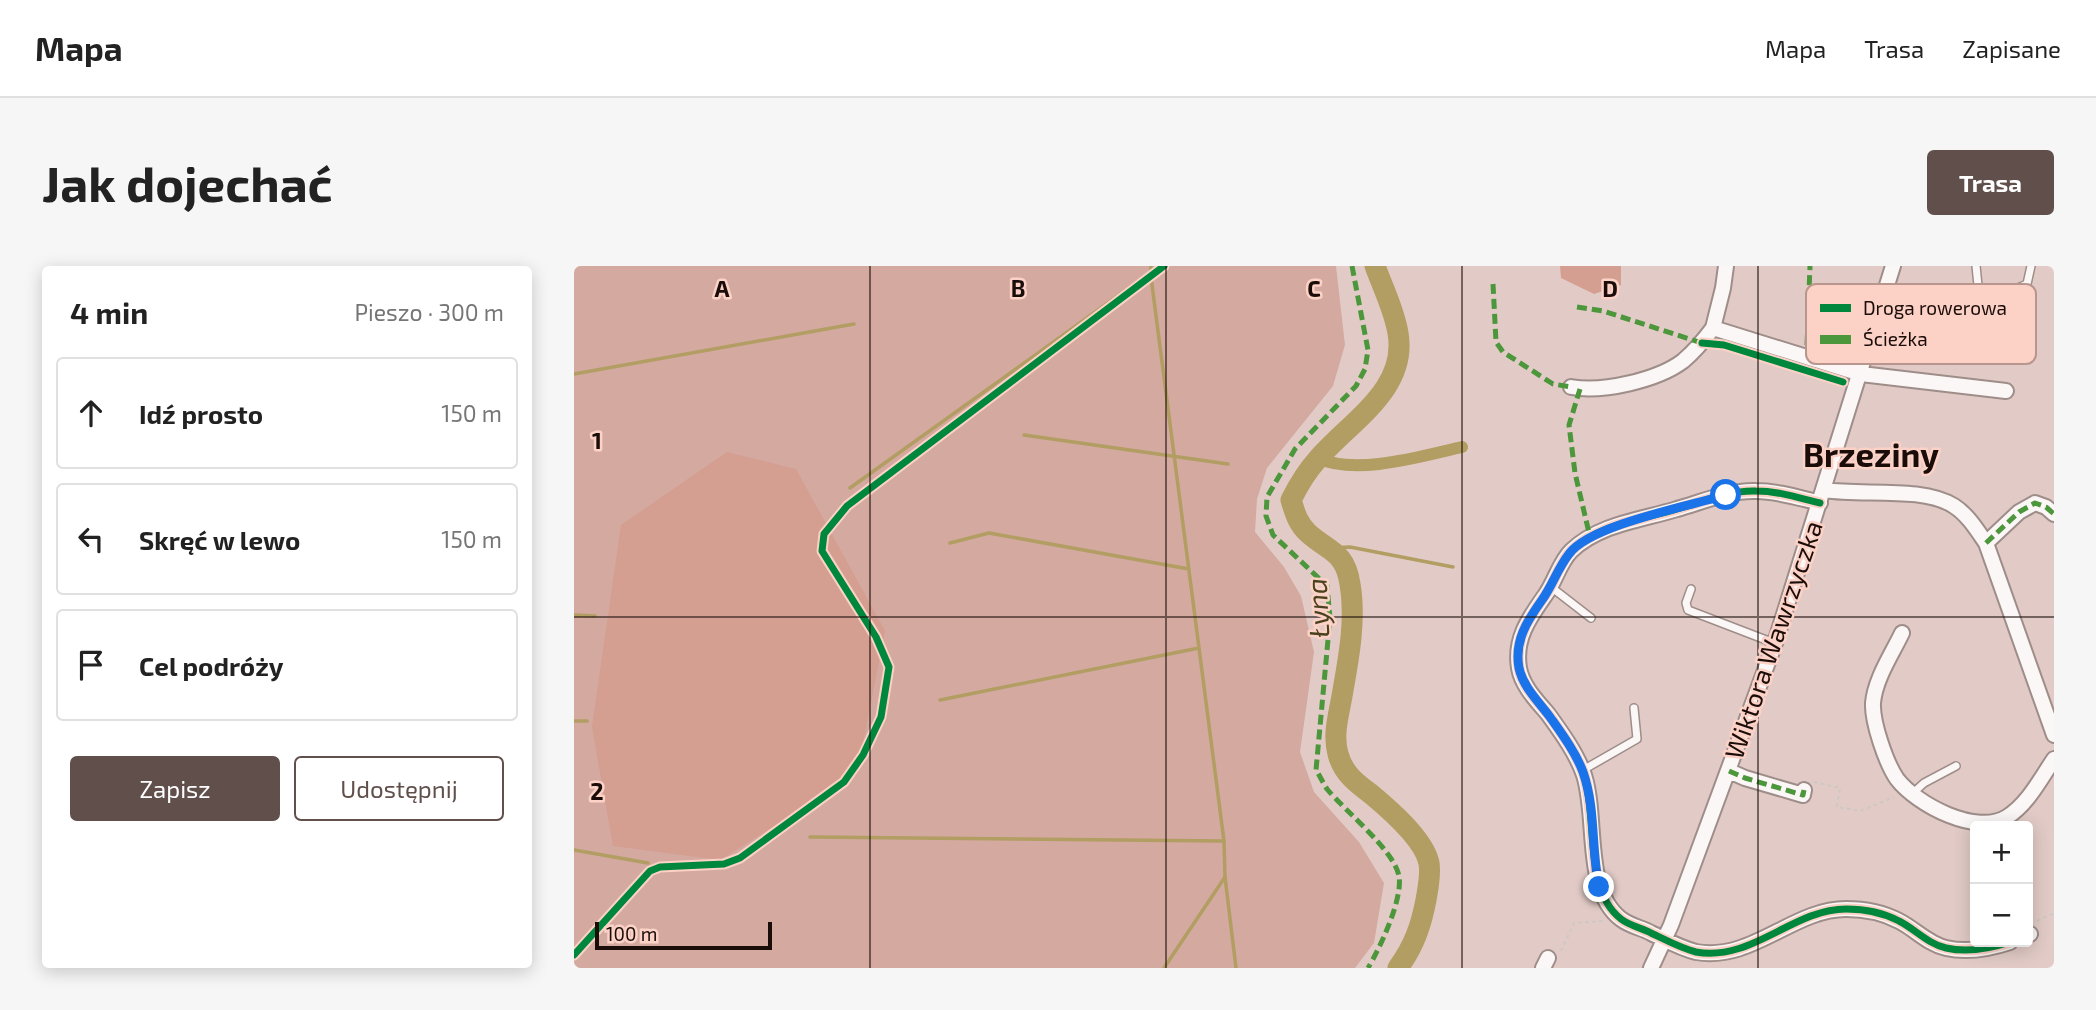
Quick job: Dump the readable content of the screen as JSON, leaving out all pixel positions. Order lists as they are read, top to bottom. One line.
{"streets":{"street":["Wiktora Wawrzyczka"]},"districts":["Brzeziny"],"water":["Łyna"],"legend":["Droga rowerowa","Ścieżka"],"scale_bar":"100 m","page":{"header":"Mapa","nav":["Mapa","Trasa","Zapisane"],"buttons":["Trasa",["Zapisz","Udostępnij"]],"title":"Jak dojechać","heading":["4 min","Pieszo · 300 m"],"list":[["Idź prosto","150 m"],["Skręć w lewo","150 m"],"Cel podróży"],"map_buttons":["+","−"],"scale":"100 m"},"grid":{"columns":["A","B","C","D"],"rows":["1","2"]}}
